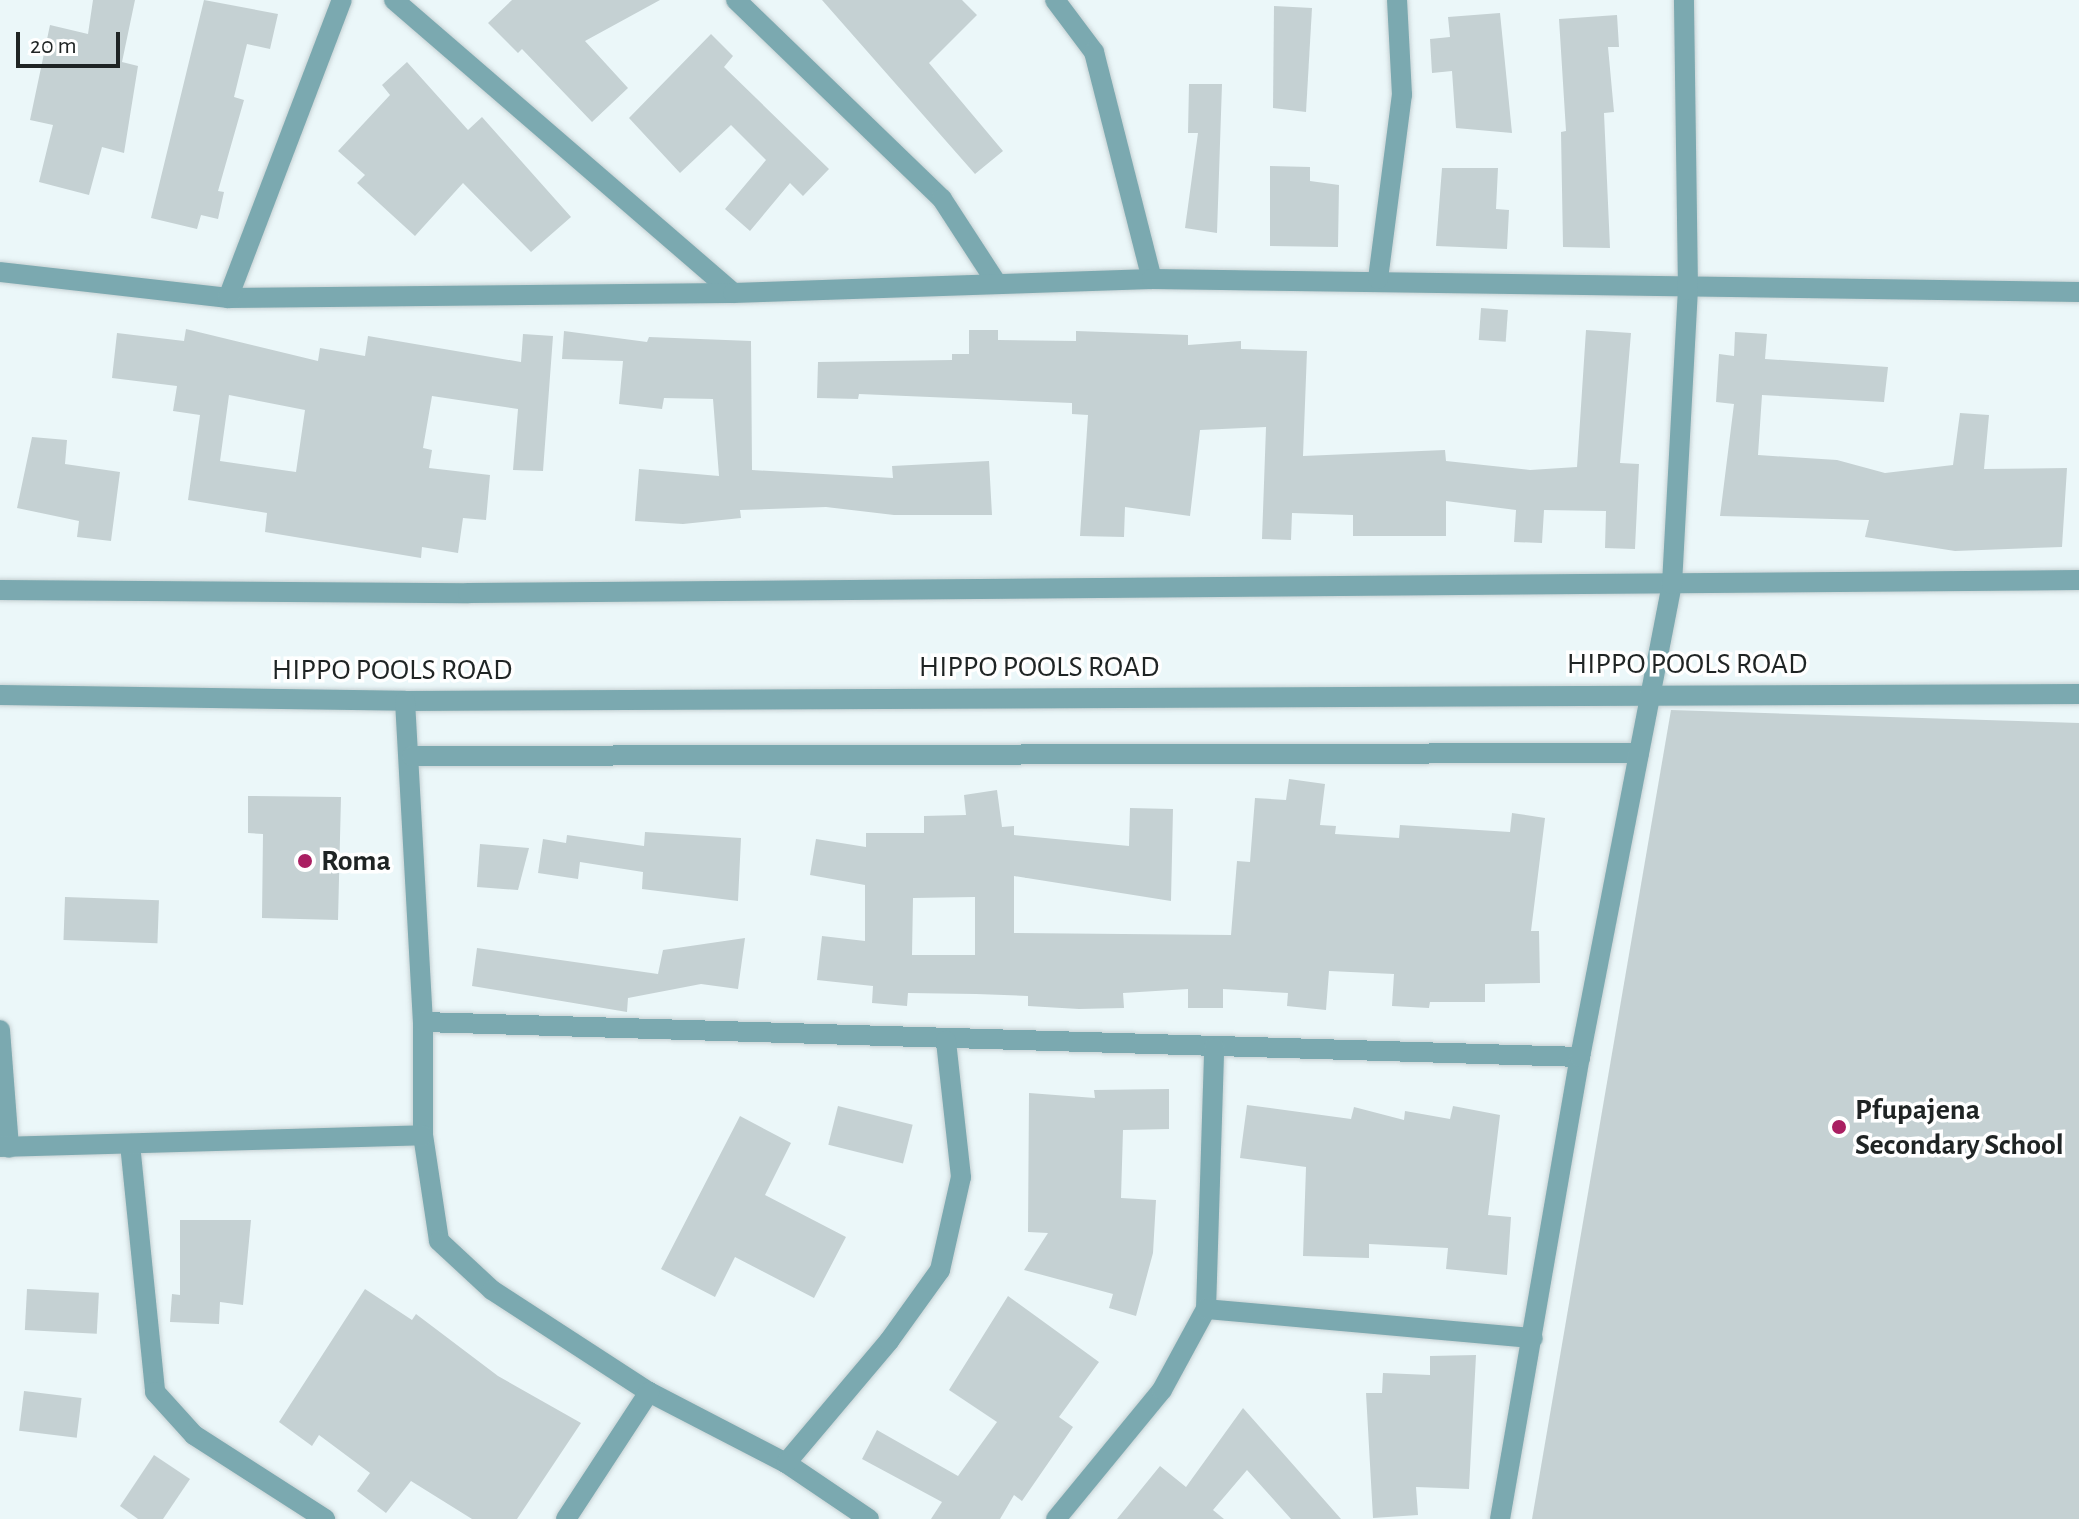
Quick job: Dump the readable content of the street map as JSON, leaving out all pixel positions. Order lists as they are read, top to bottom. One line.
{"streets":{"street":["HIPPO POOLS ROAD"]},"places":["Roma","Pfupajena Secondary School"],"scale_bar":"20 m"}
